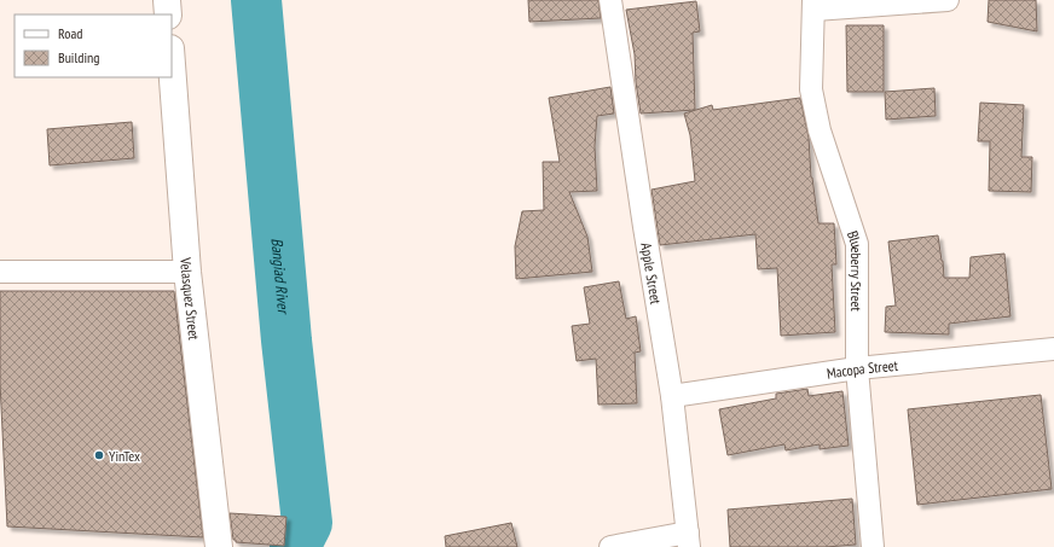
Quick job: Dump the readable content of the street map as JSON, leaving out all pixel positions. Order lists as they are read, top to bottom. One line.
{"streets":{"main road":["Velasquez Street"],"street":["Blueberry Street","Apple Street","Macopa Street"]},"crossings":[["Blueberry Street","Macopa Street"],["Apple Street","Macopa Street"]],"water":["Bangiad River"],"places":["YinTex"],"legend":["Road","Building"]}
